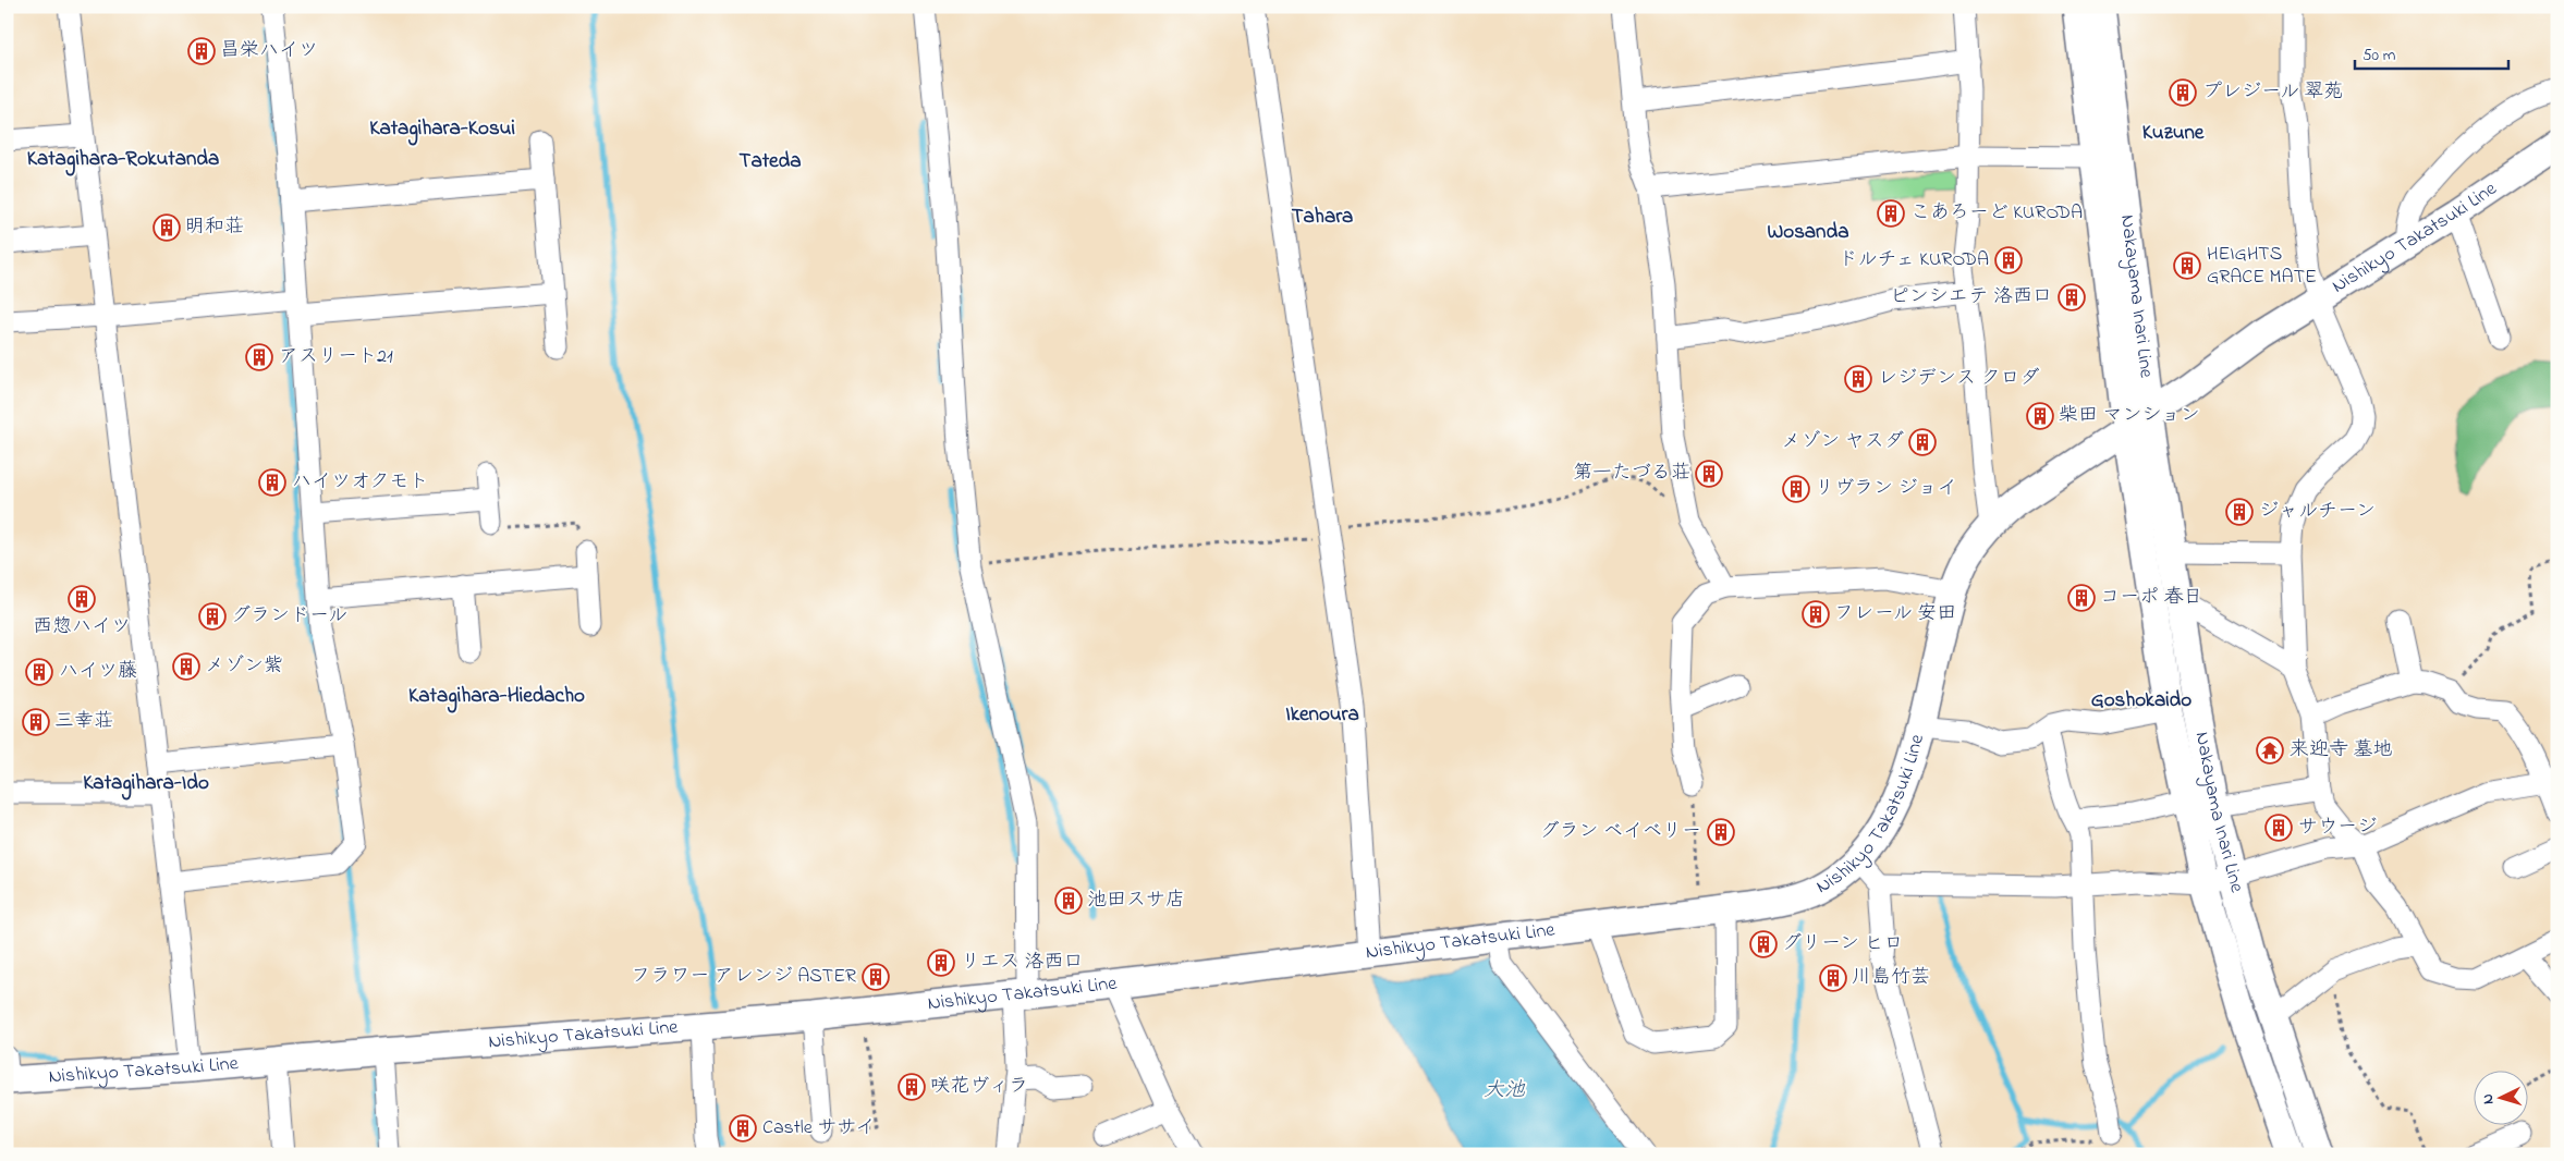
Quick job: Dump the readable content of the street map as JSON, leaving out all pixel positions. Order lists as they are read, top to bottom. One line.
{"streets":{"main road":["Nishikyo Takatsuki Line","Nakayama Inari Line"]},"crossings":[["Nishikyo Takatsuki Line","Nakayama Inari Line"]],"districts":["Katagihara-Kosui","Kuzune","Katagihara-Rokutanda","Tateda","Tahara","Wosanda","Katagihara-Hiedacho","Goshokaido","Ikenoura","Katagihara-Ido"],"water":["大池"],"places":{"building":["昌栄ハイツ","プレジール 翠苑","こあろーど KURODA","明和荘","ドルチェ KURODA","HEIGHTS GRACE MATE","ピンシエテ 洛西口","アスリート21","レジデンス クロダ","柴田 マンション","メゾン ヤスダ","第一たづる荘","ハイツオクモト","リヴラン ジョイ","ジャルチーン","コーポ 春日","西惣ハイツ","フレール 安田","グランドール","メゾン紫","ハイツ藤","三幸荘","サウージ","グラン ベイベリー","池田スサ店","グリーン ヒロ","リエス 洛西口","フラワー アレンジ ASTER","川島竹芸","咲花ヴィラ","Castle ササイ"],"temple":["来迎寺 墓地"]},"scale_bar":"50 m","north":"left"}
